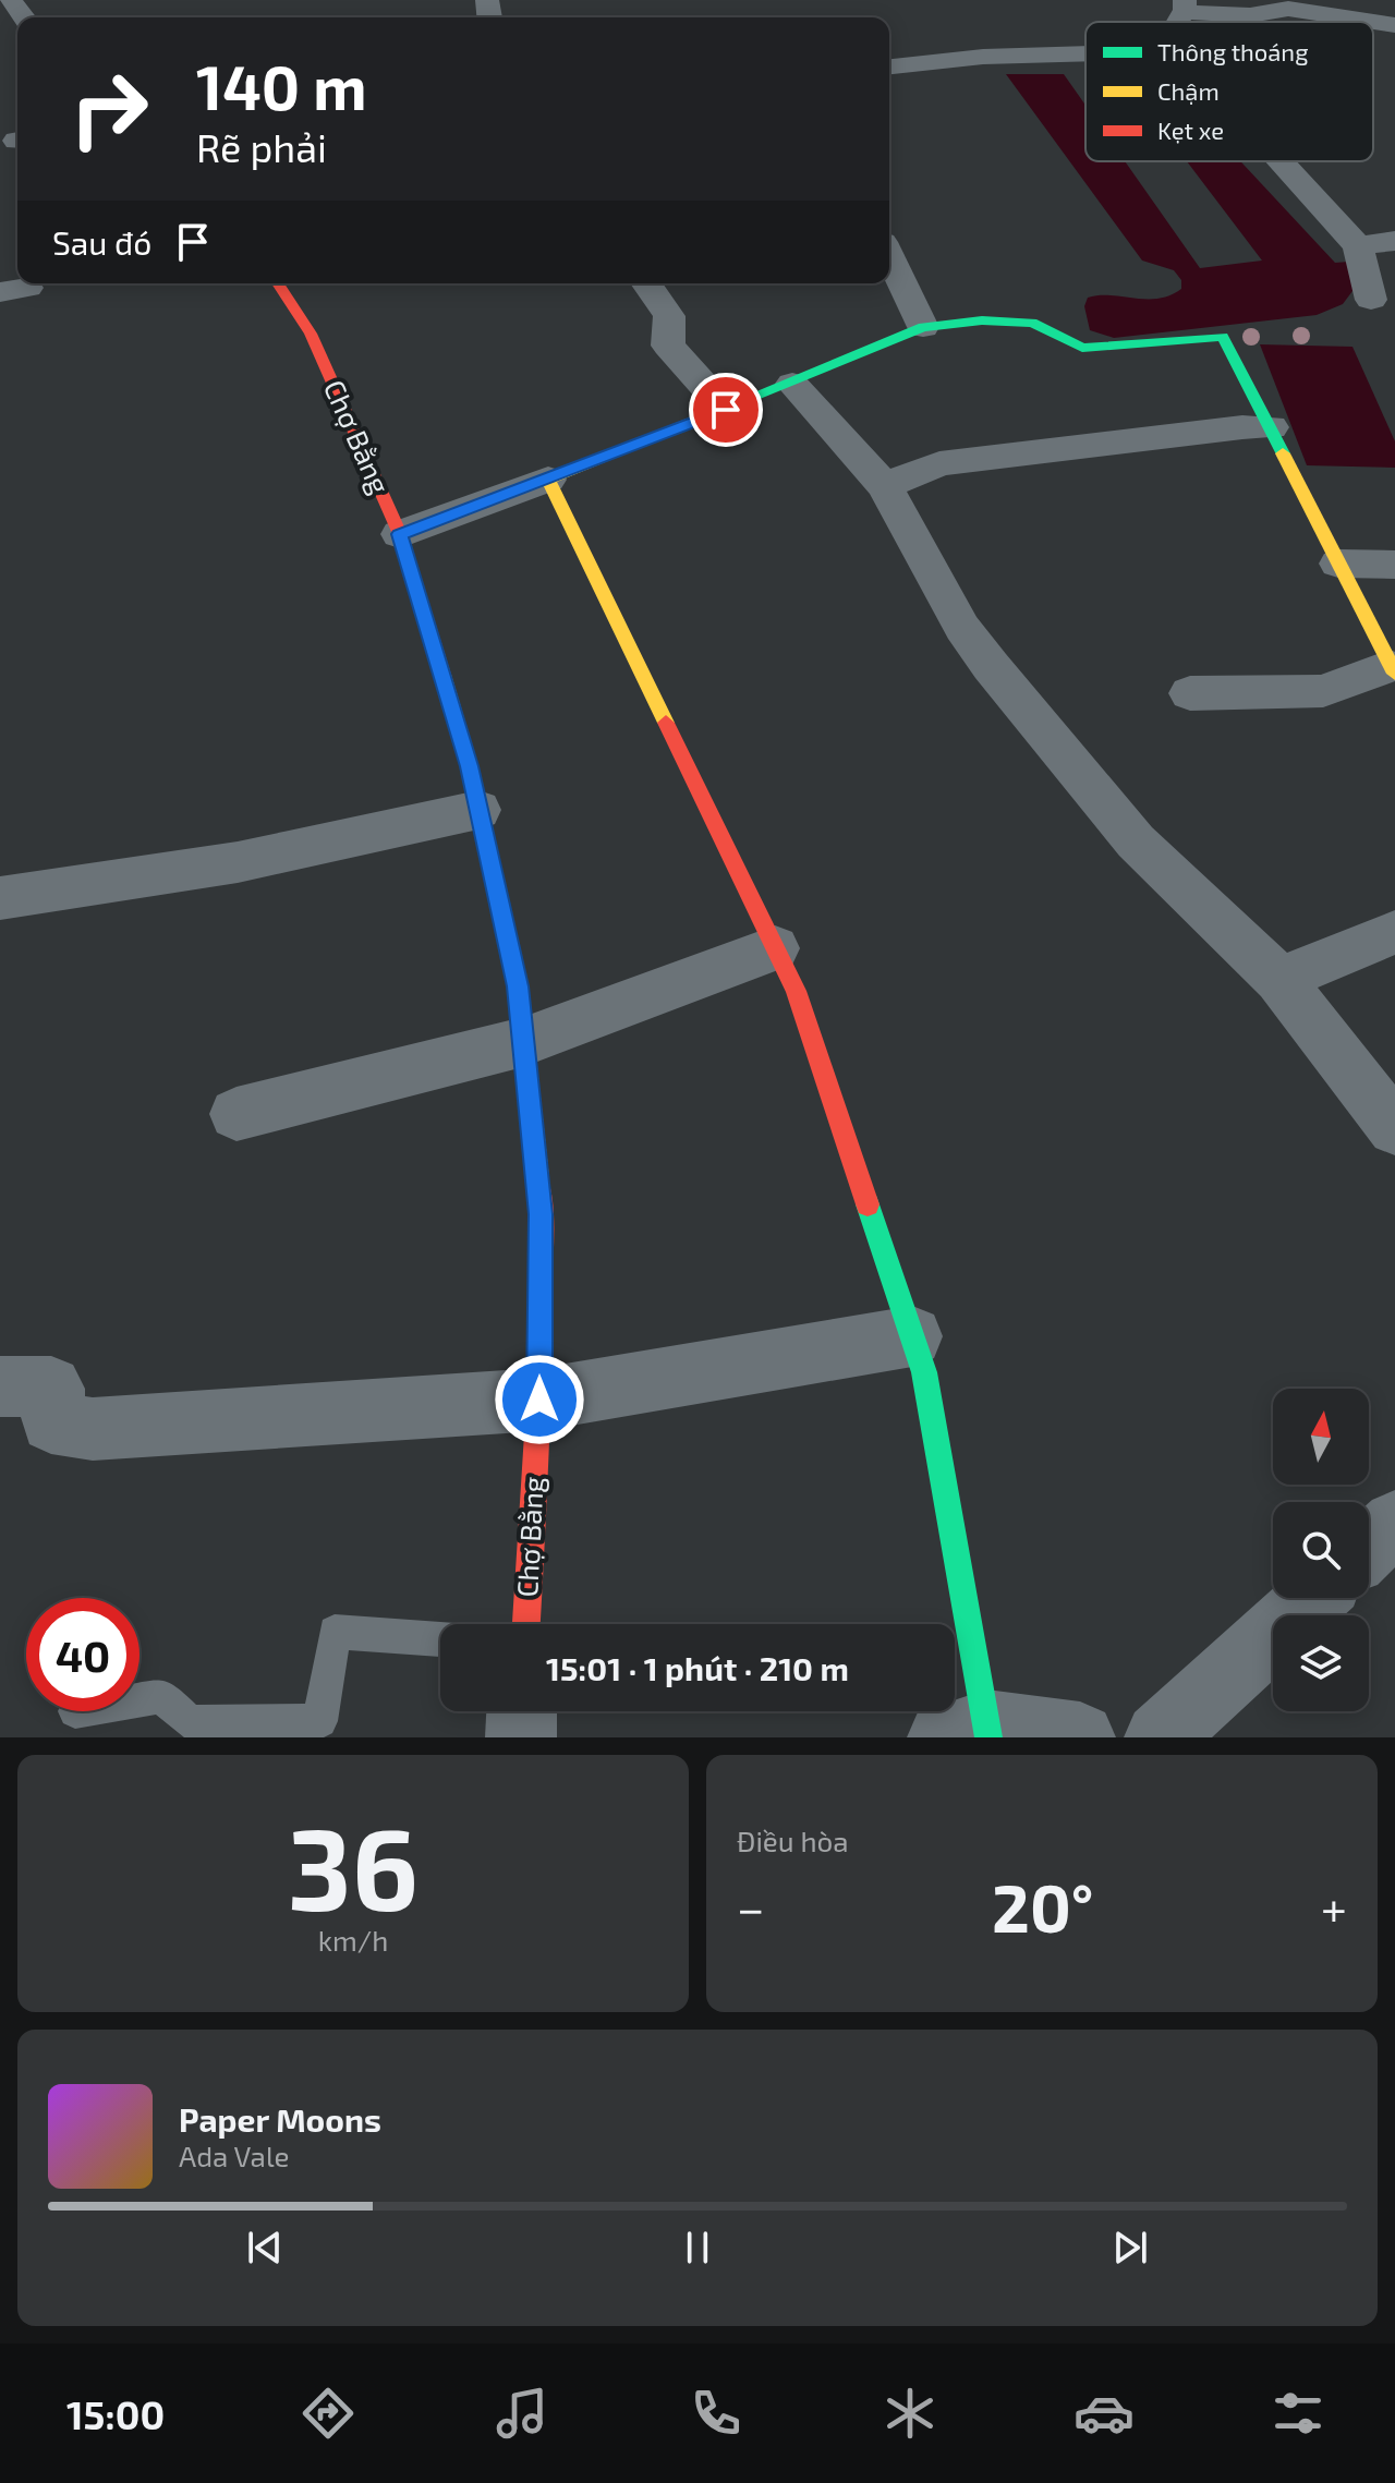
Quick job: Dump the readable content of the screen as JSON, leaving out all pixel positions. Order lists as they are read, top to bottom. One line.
{"streets":{"street":["Chợ Bằng"]},"legend":["Thông thoáng","Chậm","Kẹt xe"],"north":"top","page":{"turn":["140 m","Rẽ phải"],"then":"Sau đó","limit":"40","trip":"15:01 · 1 phút · 210 m","tile":[["36","km/h"],"Điều hòa"],"heat":["−","20°","+"],"song":["Paper Moons","Ada Vale"],"tabs":"15:00"}}
